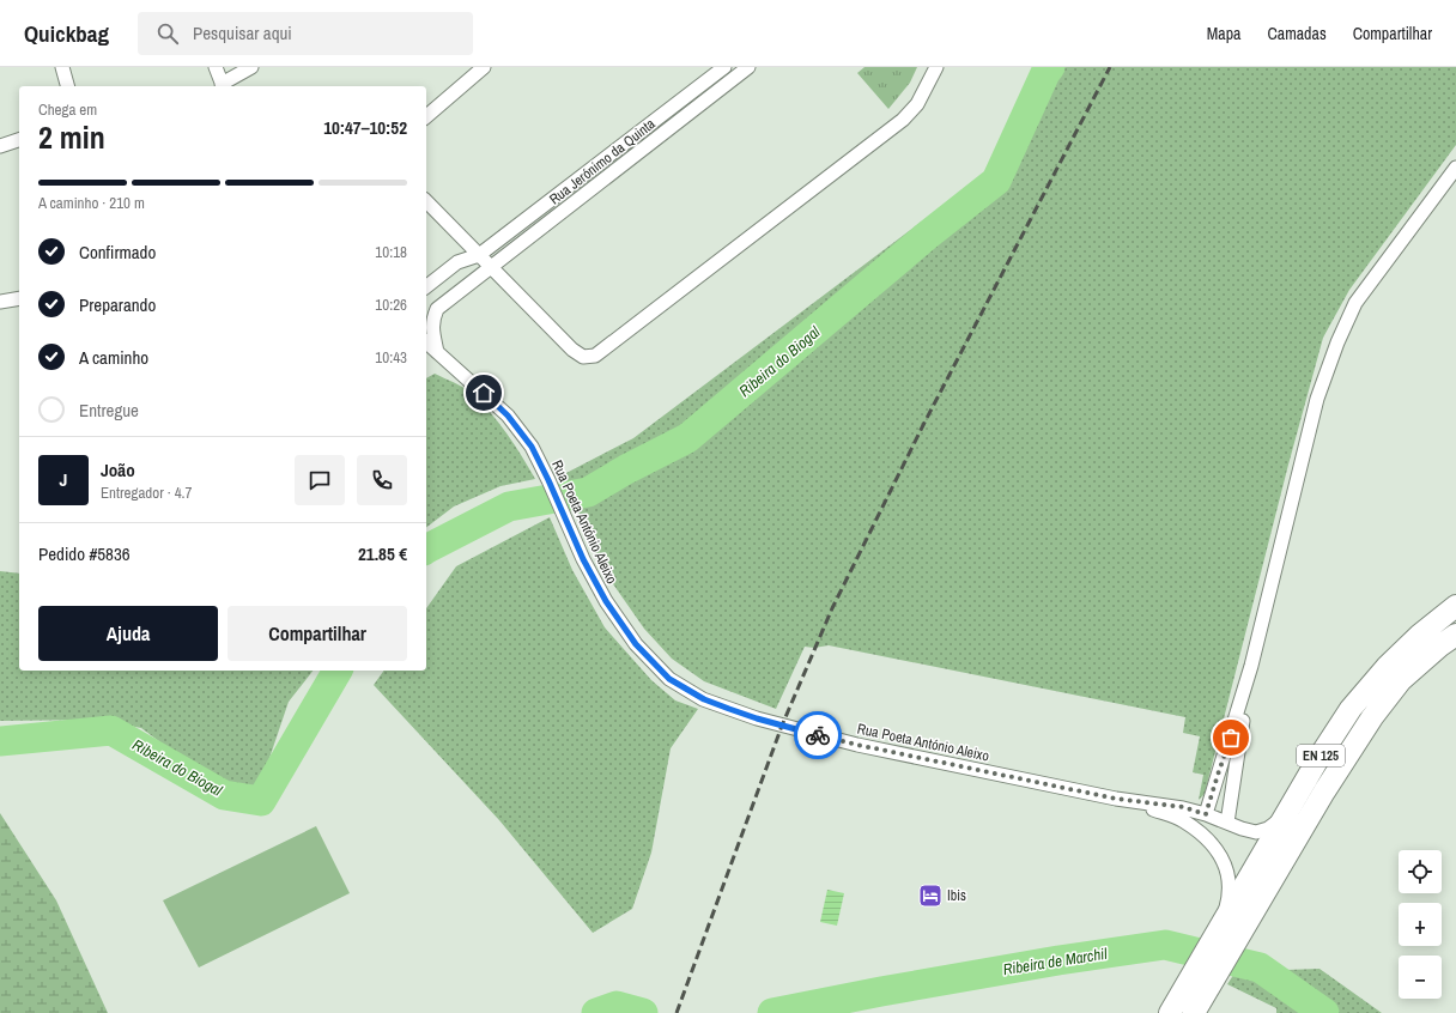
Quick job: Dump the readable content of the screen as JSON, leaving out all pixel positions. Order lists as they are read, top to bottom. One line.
{"streets":{"main road":["EN 125"],"street":["Rua Jerónimo da Quinta","Rua Poeta António Aleixo"]},"crossings":[["Rua Poeta António Aleixo","EN 125"]],"water":["Ribeira do Biogal","Ribeira de Marchil"],"places":{"hotel":["Ibis"]},"page":{"header":"Quickbag","search":"Pesquisar aqui","nav":["Mapa","Camadas","Compartilhar"],"heading":["2 min","Chega em","10:47–10:52"],"panel":["João","Entregador · 4.7","Pedido #5836","21.85 €"],"bar":"A caminho · 210 m","list":[["Confirmado","10:18"],["Preparando","10:26"],["A caminho","10:43"],"Entregue"],"round":"J","buttons":["Ajuda","Compartilhar"],"map_buttons":["+","−"]}}
